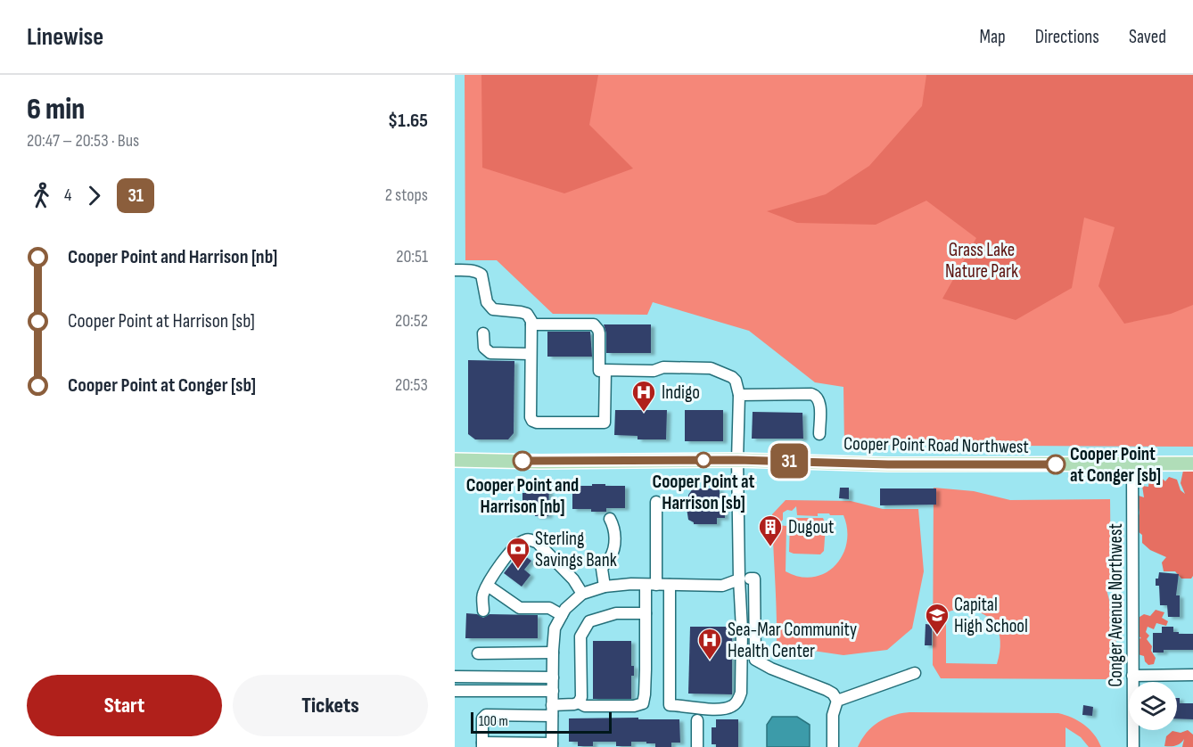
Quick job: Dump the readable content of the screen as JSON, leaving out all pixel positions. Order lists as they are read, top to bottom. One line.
{"streets":{"main road":["Cooper Point Road Northwest"],"street":["Conger Avenue Northwest"]},"crossings":[["Cooper Point Road Northwest","Conger Avenue Northwest"]],"parks":["Grass Lake Nature Park"],"places":{"hospital":["Indigo","Sea-Mar Community Health Center"],"other":["Cooper Point at Harrison [sb]","Cooper Point and Harrison [nb]","Cooper Point at Conger [sb]"],"building":["Dugout"],"bank":["Sterling Savings Bank"],"school or university":["Capital High School"]},"lines":["bus line 31"],"scale_bar":"100 m","page":{"header":"Linewise","nav":["Map","Directions","Saved"],"heading":["6 min","20:47 – 20:53 · Bus","$1.65"],"on_map":"31","legs":["4","31","2 stops"],"list":[{"name":"Cooper Point and Harrison [nb]","value":"20:51"},{"name":"Cooper Point at Harrison [sb]","value":"20:52"},{"name":"Cooper Point at Conger [sb]","value":"20:53"}],"buttons":["Start","Tickets"],"scale":"100 m"}}
